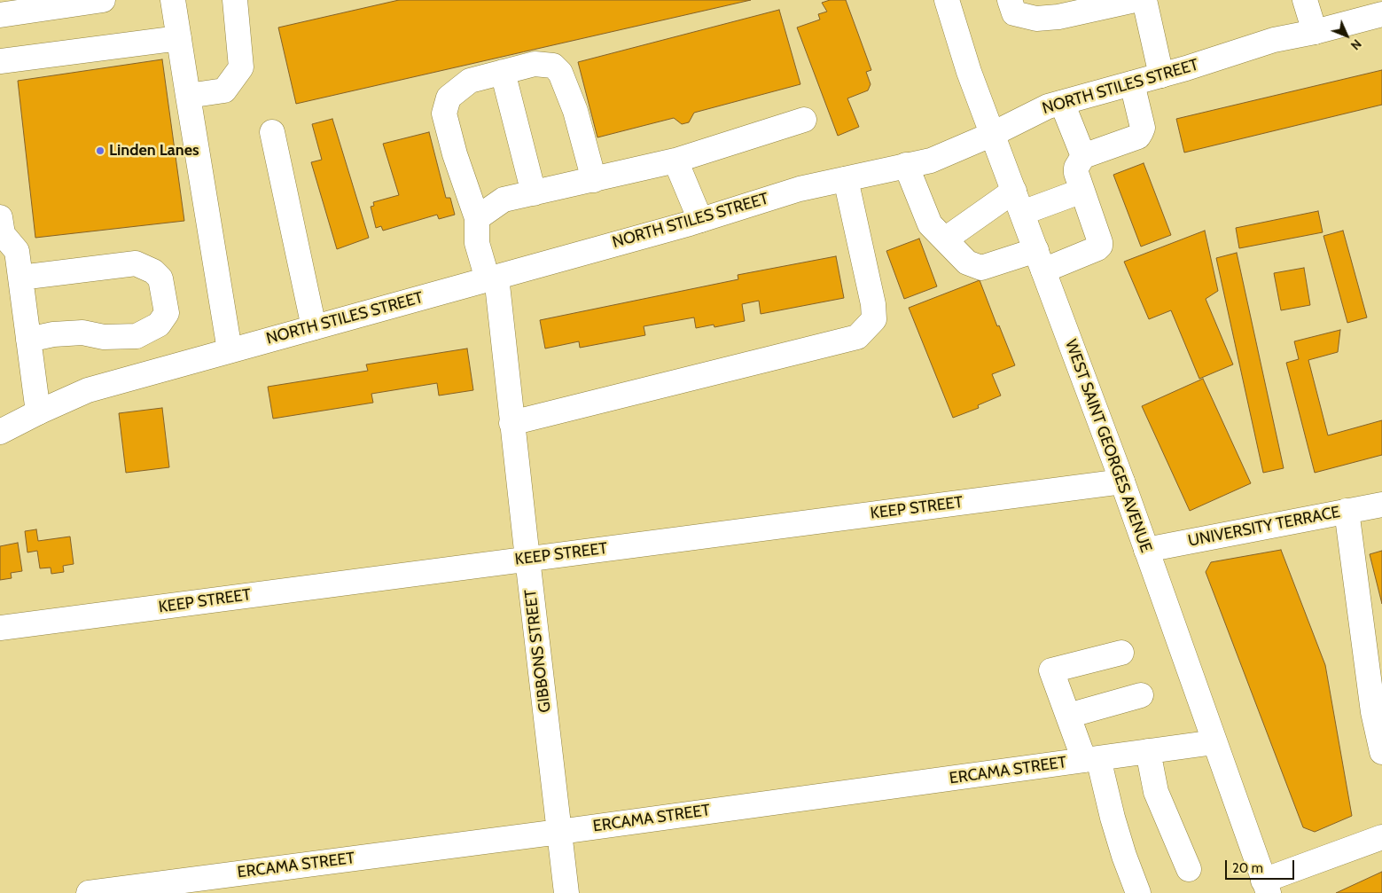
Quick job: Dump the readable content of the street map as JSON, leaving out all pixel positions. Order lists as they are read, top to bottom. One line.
{"streets":{"street":["NORTH STILES STREET","WEST SAINT GEORGES AVENUE","KEEP STREET","UNIVERSITY TERRACE","GIBBONS STREET","ERCAMA STREET"]},"crossings":[["NORTH STILES STREET","WEST SAINT GEORGES AVENUE"],["NORTH STILES STREET","GIBBONS STREET"],["WEST SAINT GEORGES AVENUE","KEEP STREET"],["WEST SAINT GEORGES AVENUE","UNIVERSITY TERRACE"],["WEST SAINT GEORGES AVENUE","ERCAMA STREET"],["KEEP STREET","GIBBONS STREET"],["GIBBONS STREET","ERCAMA STREET"]],"places":["Linden Lanes"],"scale_bar":"20 m","north":"bottom right"}
